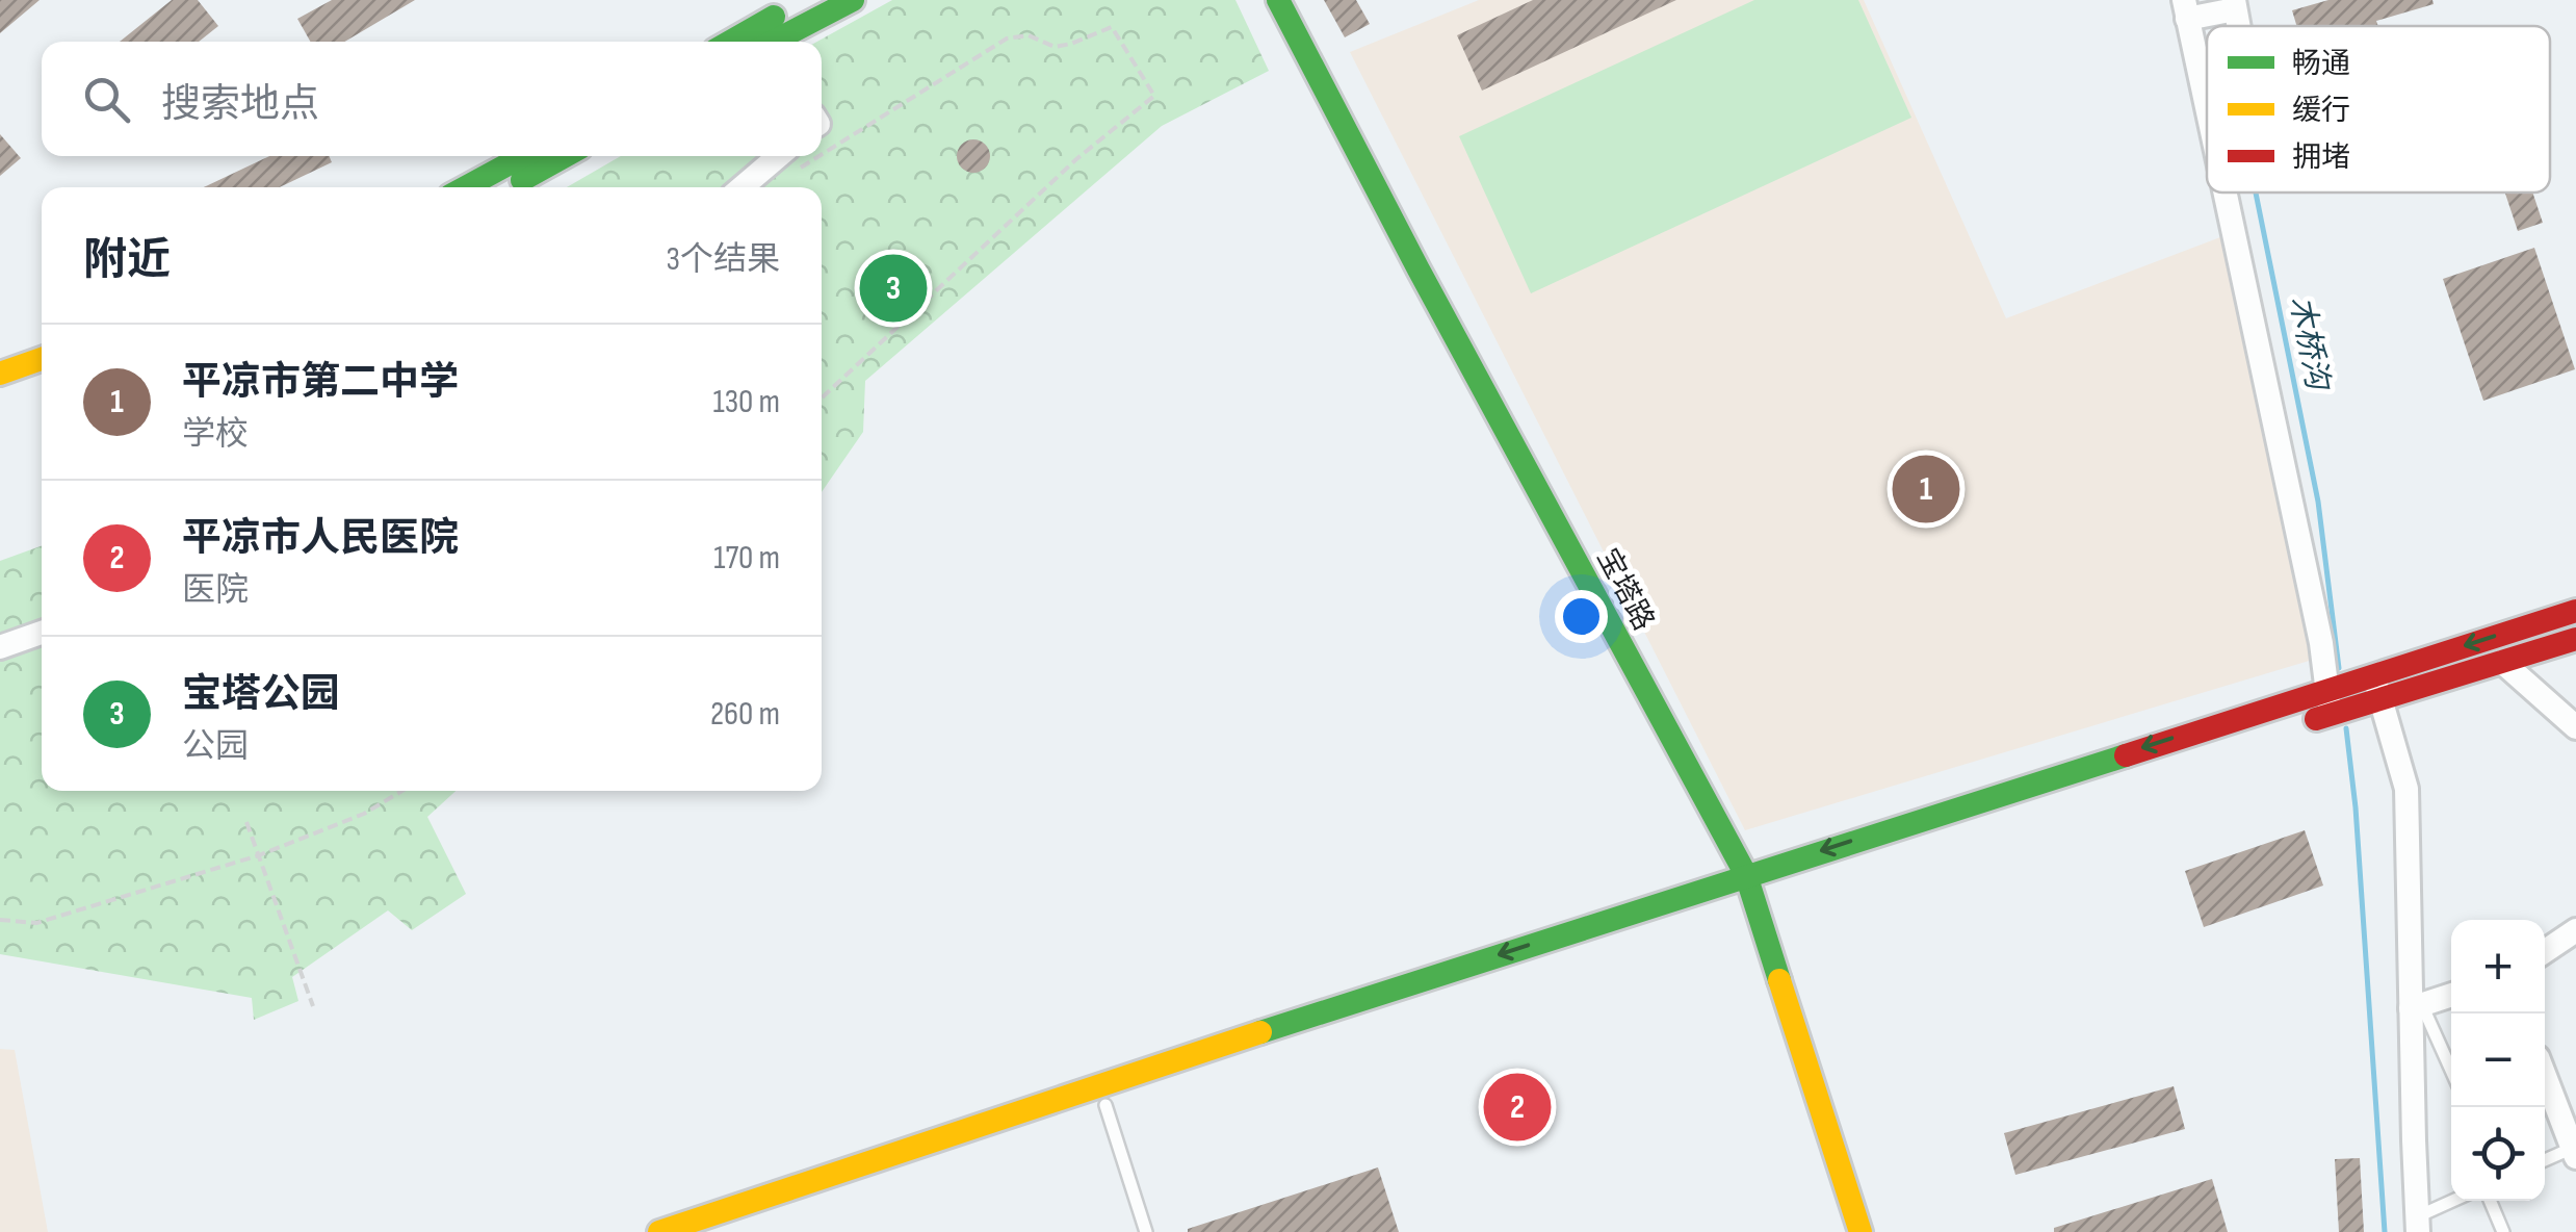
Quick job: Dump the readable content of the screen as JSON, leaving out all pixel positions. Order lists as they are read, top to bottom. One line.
{"streets":{"main road":["宝塔路"]},"water":["木桥沟"],"legend":["畅通","缓行","拥堵"],"page":{"search":"搜索地点","heading":["附近","3个结果"],"pins":["3","1","2"],"list":[{"mark":"1","name":"平凉市第二中学","note":"学校","value":"130 m"},{"mark":"2","name":"平凉市人民医院","note":"医院","value":"170 m"},{"mark":"3","name":"宝塔公园","note":"公园","value":"260 m"}],"map_buttons":["+","−"]}}
